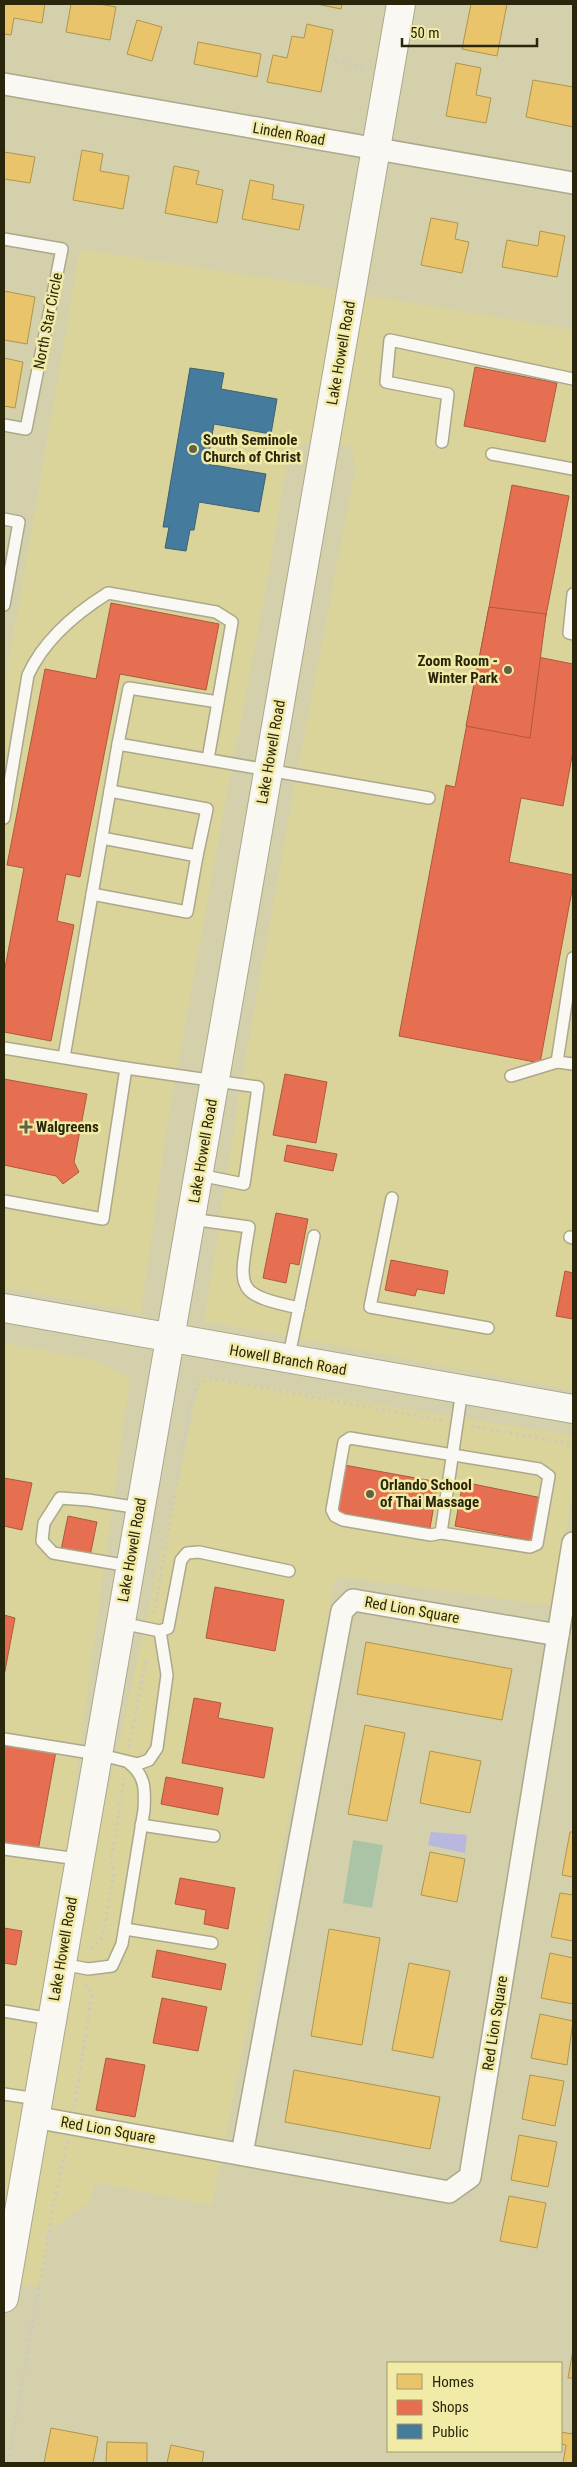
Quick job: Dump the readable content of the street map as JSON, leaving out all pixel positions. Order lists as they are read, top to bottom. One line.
{"streets":{"street":["Linden Road","Lake Howell Road","Howell Branch Road","Red Lion Square"],"lane":["North Star Circle"]},"crossings":[["Linden Road","Lake Howell Road"],["Lake Howell Road","Howell Branch Road"],["Lake Howell Road","Red Lion Square"]],"places":{"other":["South Seminole Church of Christ","Zoom Room - Winter Park","Orlando School of Thai Massage"],"health":["Walgreens"]},"legend":["Homes","Shops","Public"],"scale_bar":"50 m"}
